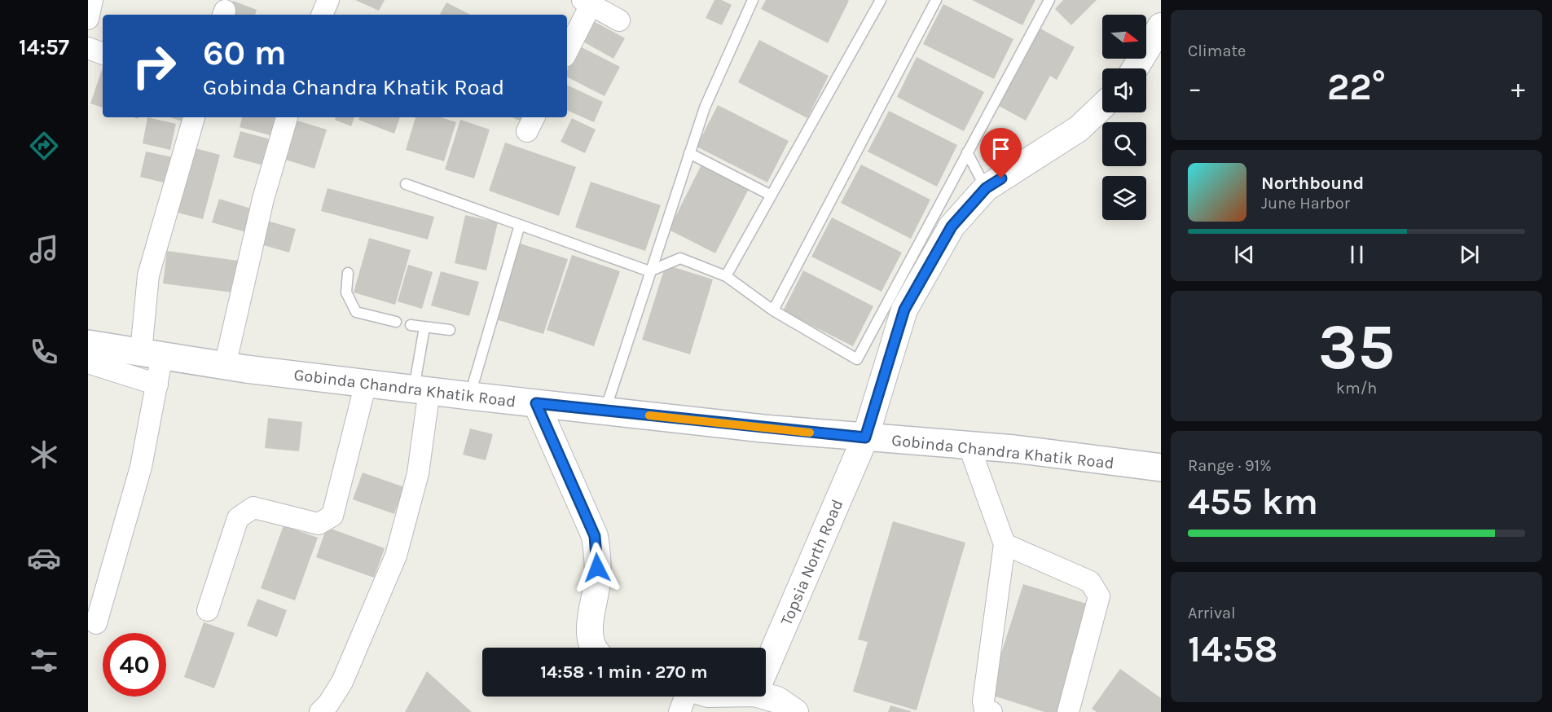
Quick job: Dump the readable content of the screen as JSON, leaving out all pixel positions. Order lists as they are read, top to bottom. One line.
{"streets":{"main road":["Gobinda Chandra Khatik Road"],"street":["Topsia North Road"]},"crossings":[["Gobinda Chandra Khatik Road","Topsia North Road"]],"north":"right","page":{"tabs":"14:57","tile":["Climate",["35","km/h"],["Range · 91%","455 km"],["Arrival","14:58"]],"turn":["60 m","Gobinda Chandra Khatik Road"],"heat":["−","22°","+"],"song":["Northbound","June Harbor"],"limit":"40","trip":"14:58 · 1 min · 270 m"}}
